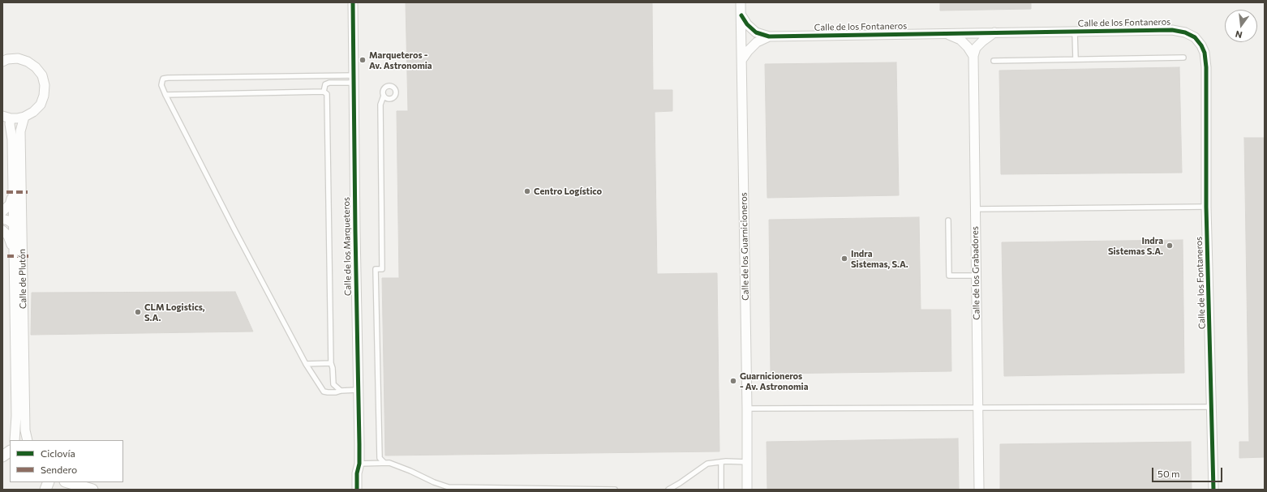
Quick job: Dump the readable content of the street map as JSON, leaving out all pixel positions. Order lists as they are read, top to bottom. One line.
{"streets":{"street":["Calle de los Fontaneros","Calle de los Marqueteros","Calle de los Guarnicioneros","Calle de los Grabadores","Calle de Plutón"]},"crossings":[["Calle de los Fontaneros","Calle de los Guarnicioneros"]],"places":["Marqueteros - Av. Astronomia","Centro Logístico","Indra Sistemas S.A.","Indra Sistemas, S.A.","CLM Logistics, S.A.","Guarnicioneros - Av. Astronomia"],"legend":["Ciclovía","Sendero"],"scale_bar":"50 m","north":"bottom"}
